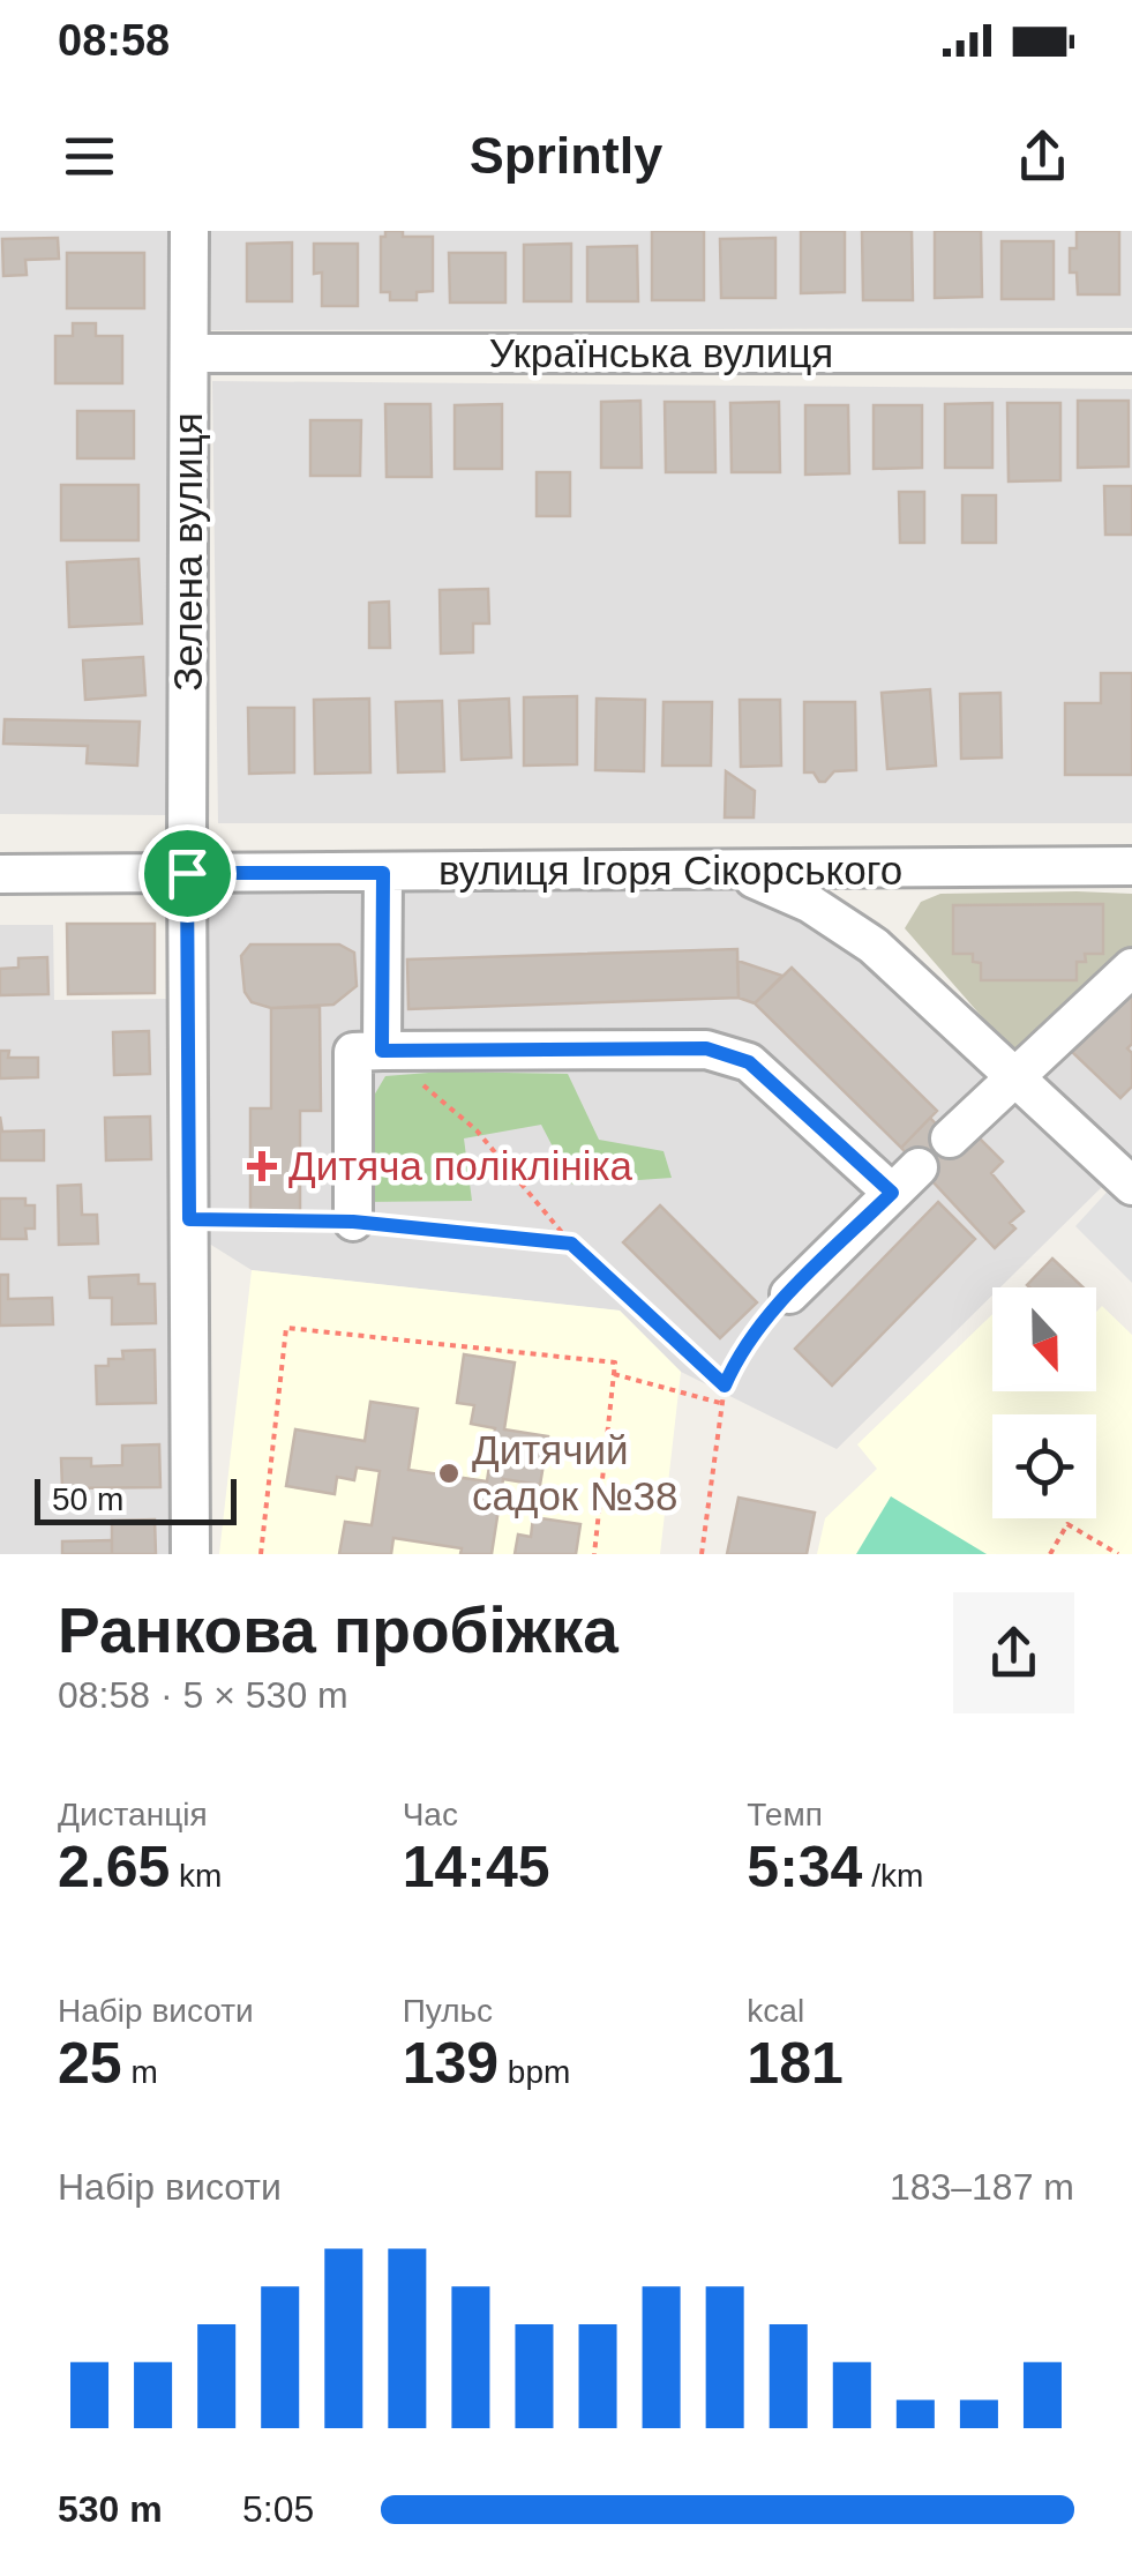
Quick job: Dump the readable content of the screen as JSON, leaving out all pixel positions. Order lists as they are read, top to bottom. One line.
{"streets":{"street":["Українська вулиця","Зелена вулиця","вулиця Ігоря Сікорського"]},"crossings":[["Українська вулиця","Зелена вулиця"],["Зелена вулиця","вулиця Ігоря Сікорського"]],"places":{"health":["Дитяча поліклініка"],"other":["Дитячий садок №38"]},"scale_bar":"50 m","north":"bottom","page":{"status":"08:58","header":"Sprintly","scale":"50 m","heading":["Ранкова пробіжка","08:58 · 5 × 530 m"],"stats":[["Дистанція","2.65 km"],["Час","14:45"],["Темп","5:34 /km"],["Набір висоти","25 m"],["Пульс","139 bpm"],["kcal","181"]],"chart":["Набір висоти","183–187 m"],"list":[{"name":"530 m","note":"5:05"}]}}
